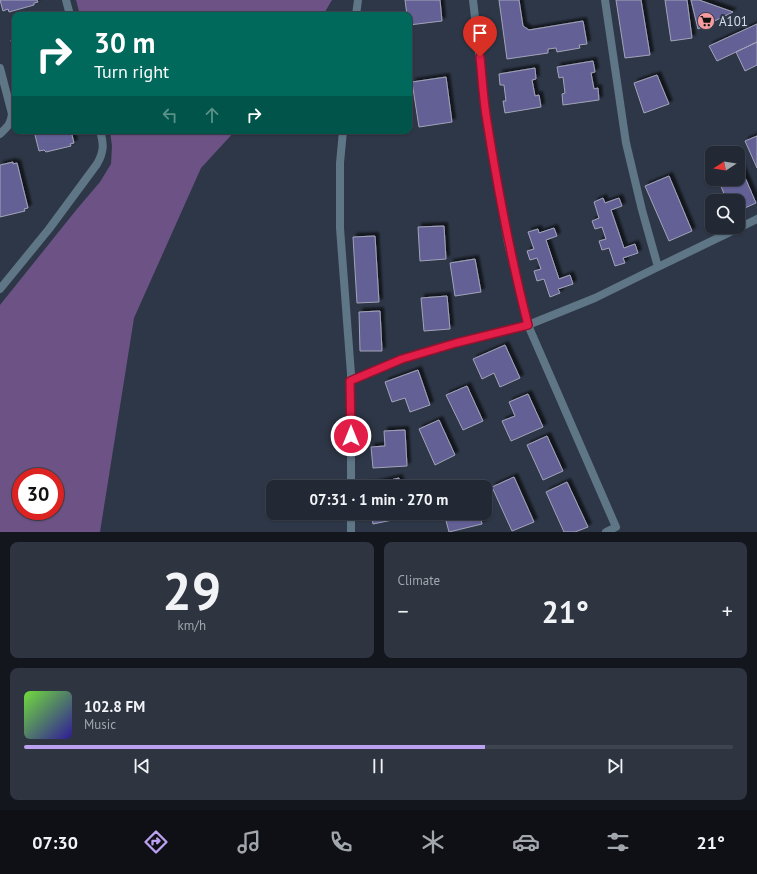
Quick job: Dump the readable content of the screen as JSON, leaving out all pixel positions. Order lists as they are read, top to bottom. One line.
{"places":{"supermarket":["A101"]},"north":"left","page":{"turn":["30 m","Turn right"],"limit":"30","trip":"07:31 · 1 min · 270 m","tile":[["29","km/h"],"Climate"],"heat":["−","21°","+"],"song":["102.8 FM","Music"],"tabs":["07:30","21°"]}}
